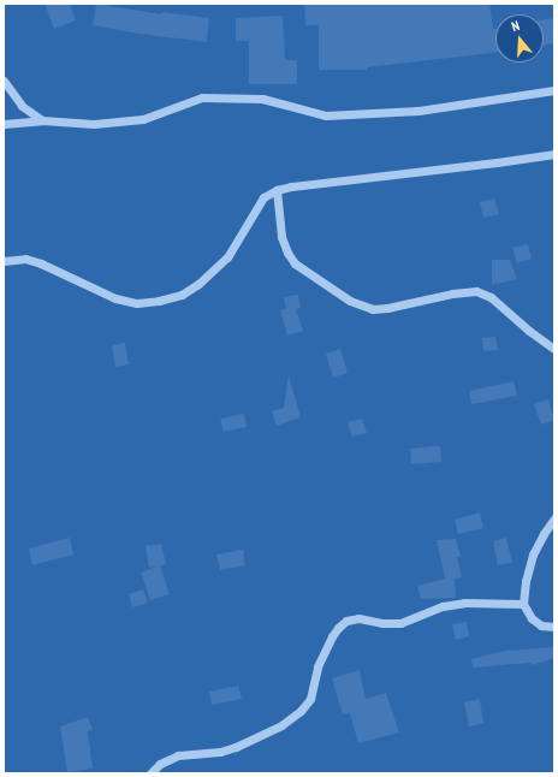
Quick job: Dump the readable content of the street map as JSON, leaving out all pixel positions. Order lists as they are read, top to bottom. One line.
{"north":"top"}
